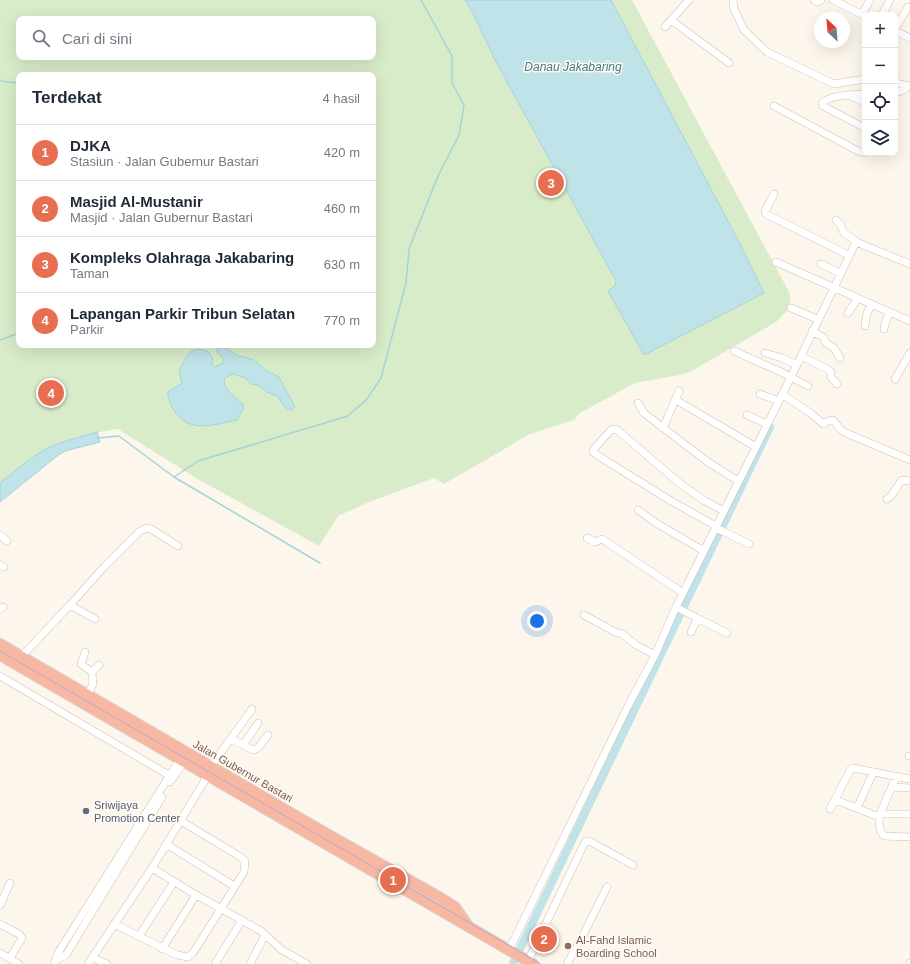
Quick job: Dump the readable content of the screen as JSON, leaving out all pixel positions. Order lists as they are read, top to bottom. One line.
{"streets":{"highway":["Jalan Gubernur Bastari"]},"water":["Danau Jakabaring"],"places":["Sriwijaya Promotion Center","Al-Fahd Islamic Boarding School"],"north":"top left","page":{"map_buttons":["+","−"],"search":"Cari di sini","heading":["Terdekat","4 hasil"],"list":[{"mark":"1","name":"DJKA","note":"Stasiun · Jalan Gubernur Bastari","value":"420 m"},{"mark":"2","name":"Masjid Al-Mustanir","note":"Masjid · Jalan Gubernur Bastari","value":"460 m"},{"mark":"3","name":"Kompleks Olahraga Jakabaring","note":"Taman","value":"630 m"},{"mark":"4","name":"Lapangan Parkir Tribun Selatan","note":"Parkir","value":"770 m"}],"pins":["3","4","1","2"]}}
